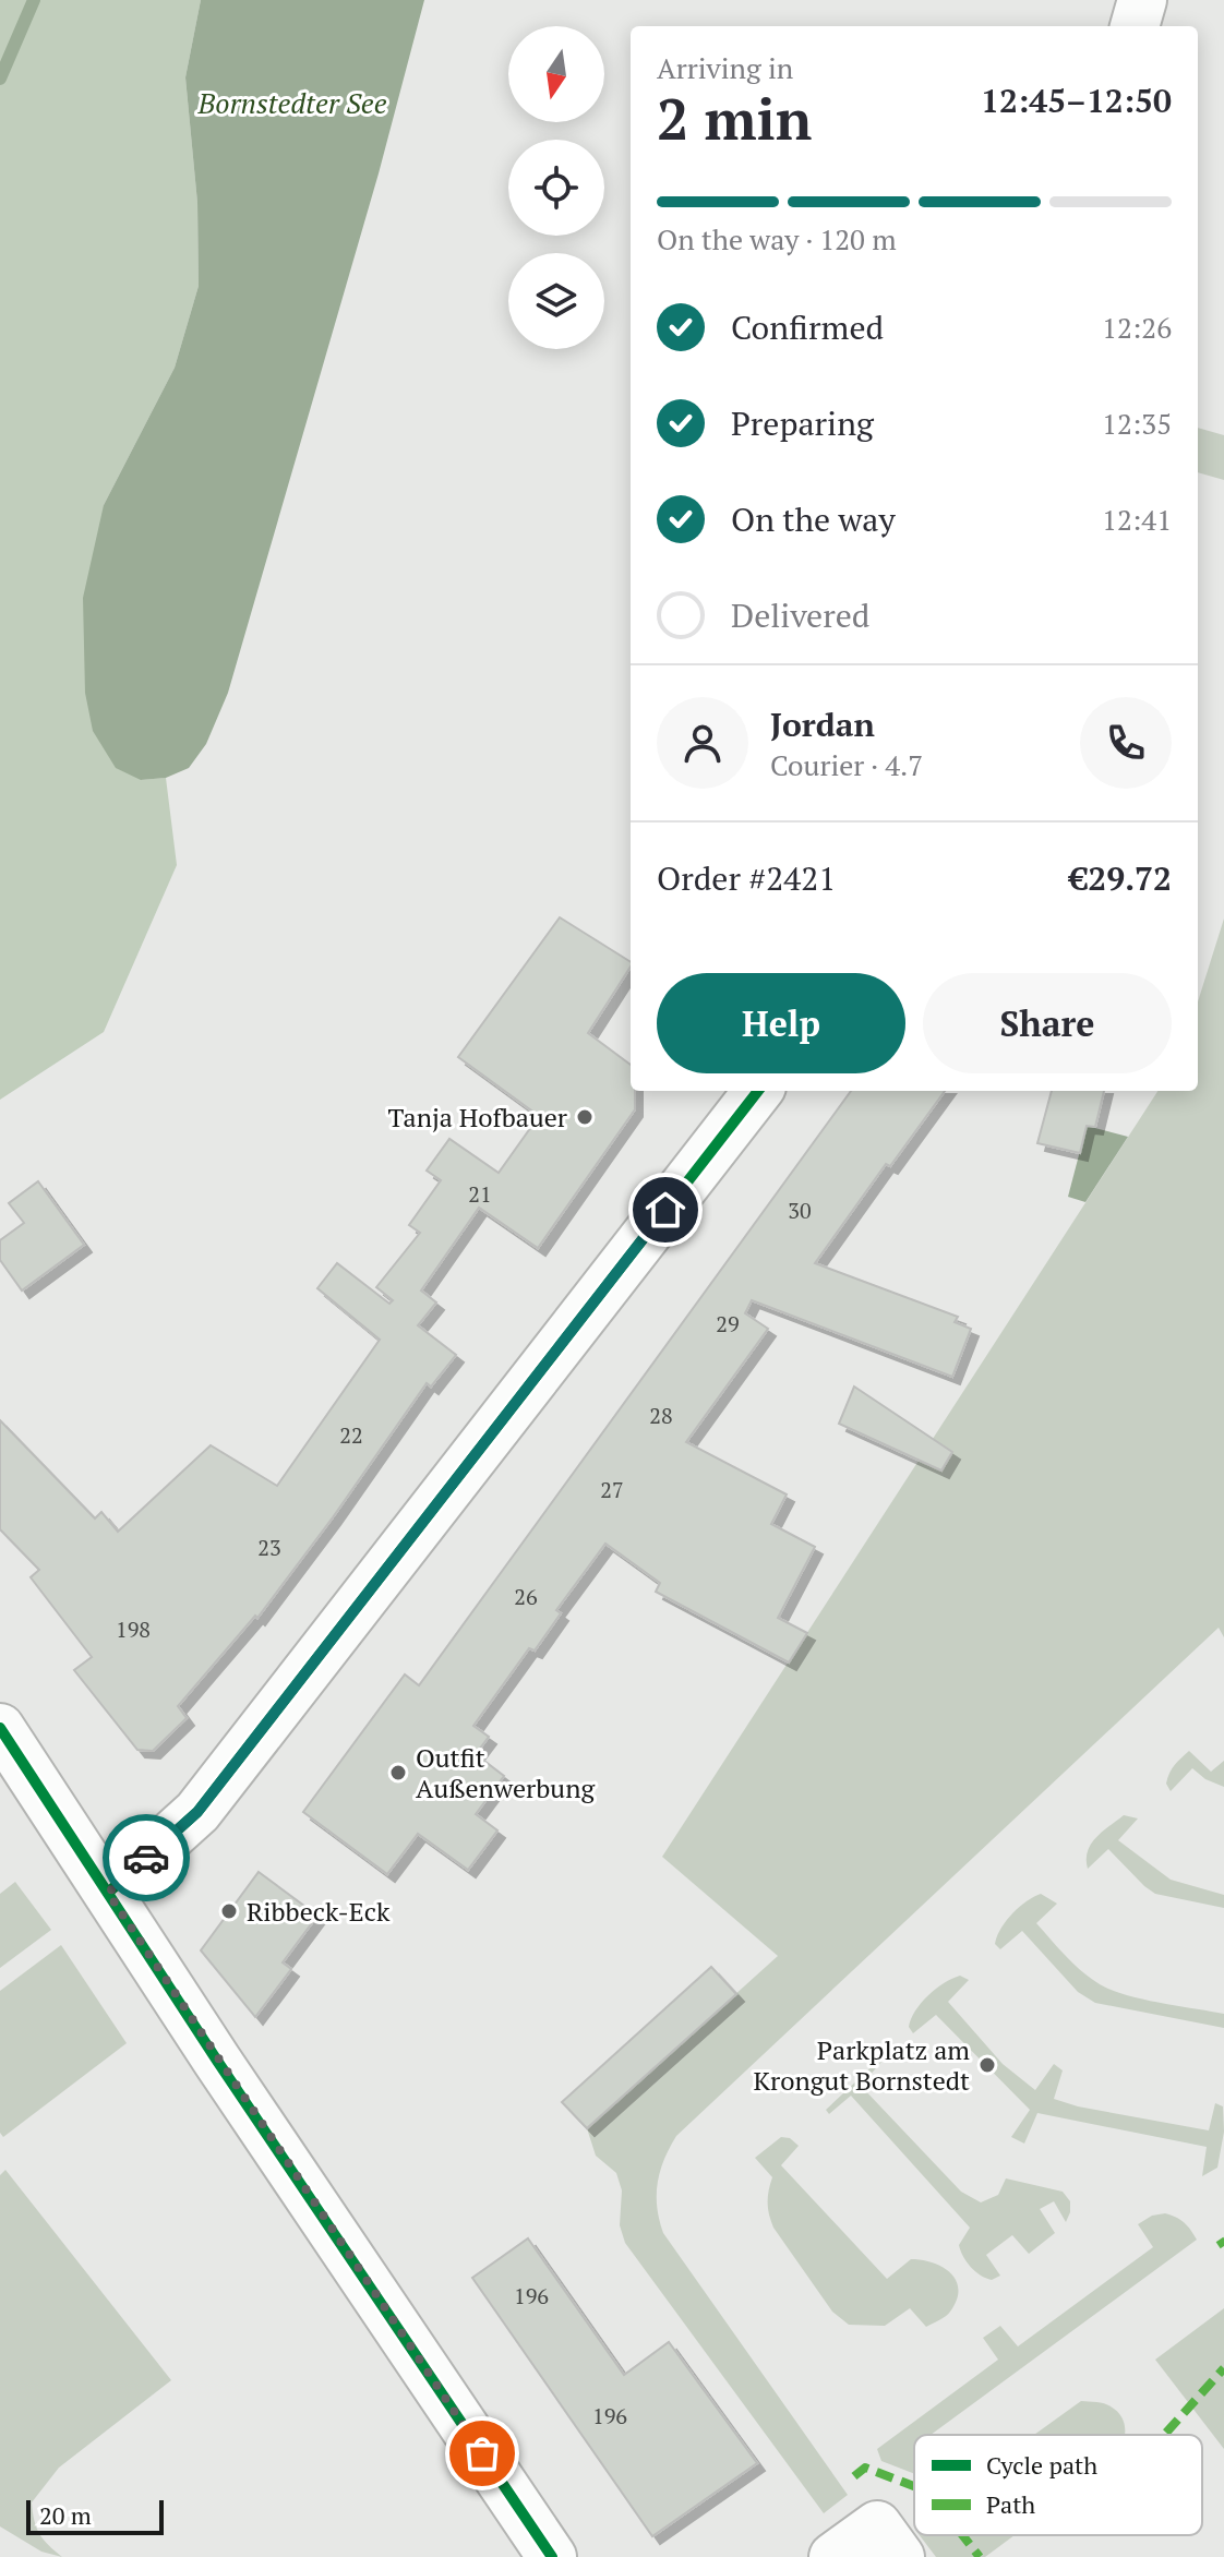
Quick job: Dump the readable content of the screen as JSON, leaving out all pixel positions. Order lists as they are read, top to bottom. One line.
{"water":["Bornstedter See"],"places":["Tanja Hofbauer","Outfit Außenwerbung","Ribbeck-Eck","Parkplatz am Krongut Bornstedt"],"house_numbers":["21","30","29","28","22","27","23","26","198","196","196"],"legend":["Cycle path","Path"],"scale_bar":"20 m","north":"bottom","page":{"heading":["2 min","Arriving in","12:45–12:50"],"panel":["Jordan","Courier · 4.7","Order #2421","€29.72"],"bar":"On the way · 120 m","list":[["Confirmed","12:26"],["Preparing","12:35"],["On the way","12:41"],"Delivered"],"buttons":["Help","Share"],"scale":"20 m"}}
